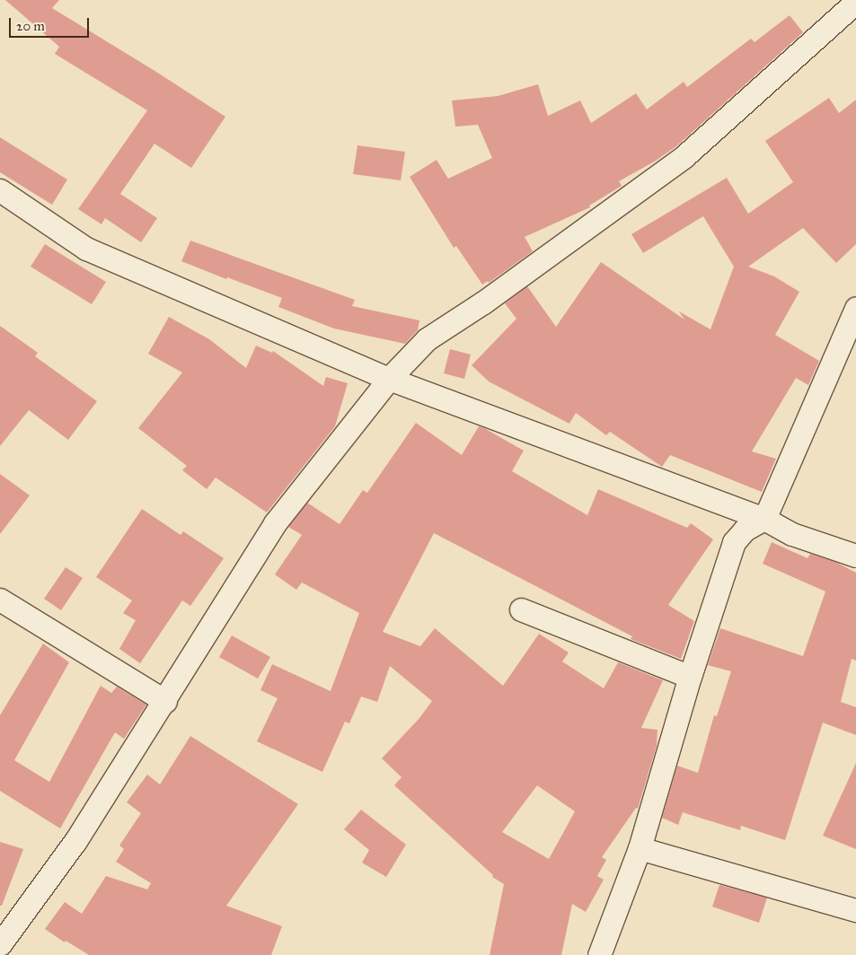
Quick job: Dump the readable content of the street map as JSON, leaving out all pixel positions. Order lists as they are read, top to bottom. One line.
{"scale_bar":"20 m"}
